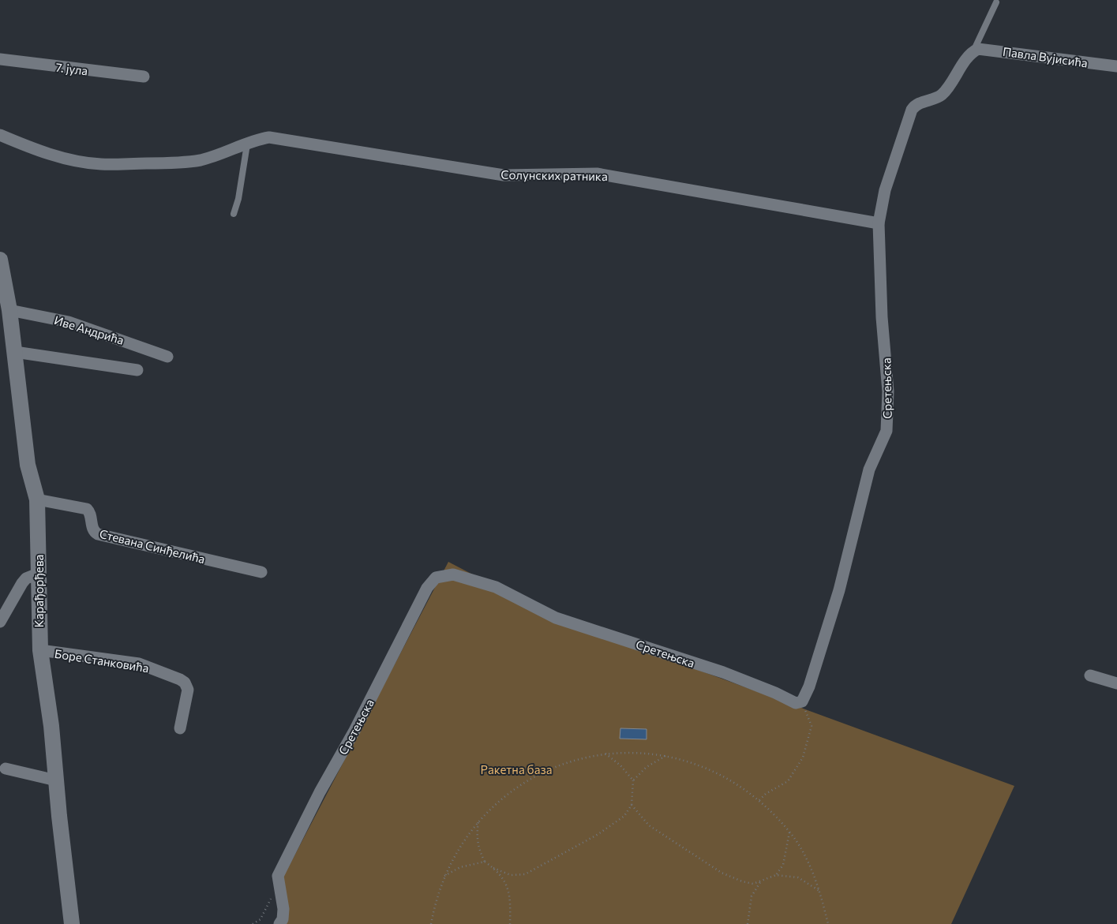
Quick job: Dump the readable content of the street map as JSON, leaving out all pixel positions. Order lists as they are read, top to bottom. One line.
{"streets":{"street":["Павла Вујисића","7. јула","Солунских ратника","Иве Андрића","Сретењска","Стевана Синђелића","Карађорђева","Боре Станковића"]},"crossings":[["Солунских ратника","Сретењска"],["Иве Андрића","Карађорђева"],["Стевана Синђелића","Карађорђева"],["Карађорђева","Боре Станковића"]],"parks":["Ракетна база"]}
